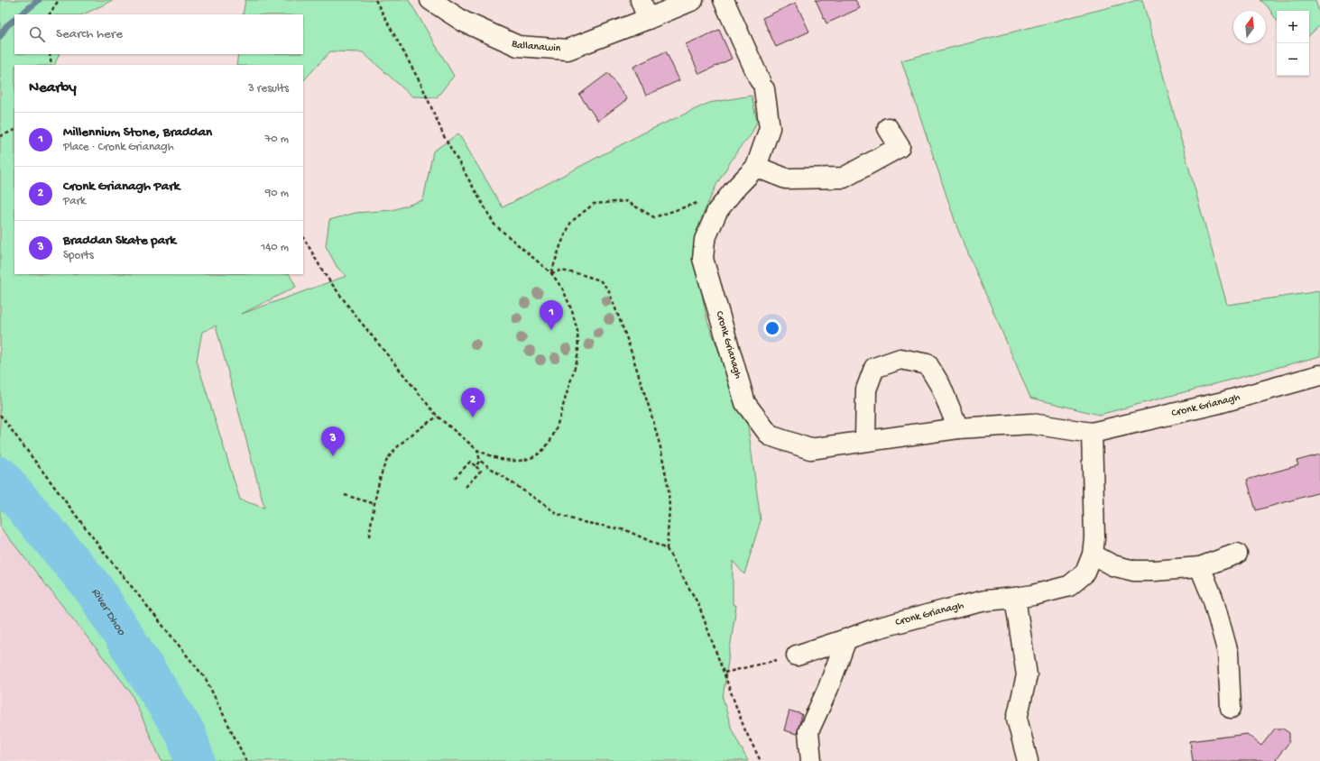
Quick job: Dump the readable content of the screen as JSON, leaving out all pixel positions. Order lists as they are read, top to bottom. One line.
{"streets":{"street":["Ballanawin","Cronk Grianagh"]},"water":["River Dhoo"],"north":"top","page":{"map_buttons":["+","−"],"search":"Search here","heading":["Nearby","3 results"],"list":[{"mark":"1","name":"Millennium Stone, Braddan","note":"Place · Cronk Grianagh","value":"70 m"},{"mark":"2","name":"Cronk Grianagh Park","note":"Park","value":"90 m"},{"mark":"3","name":"Braddan Skate park","note":"Sports","value":"140 m"}],"pins":["1","2","3"]}}
